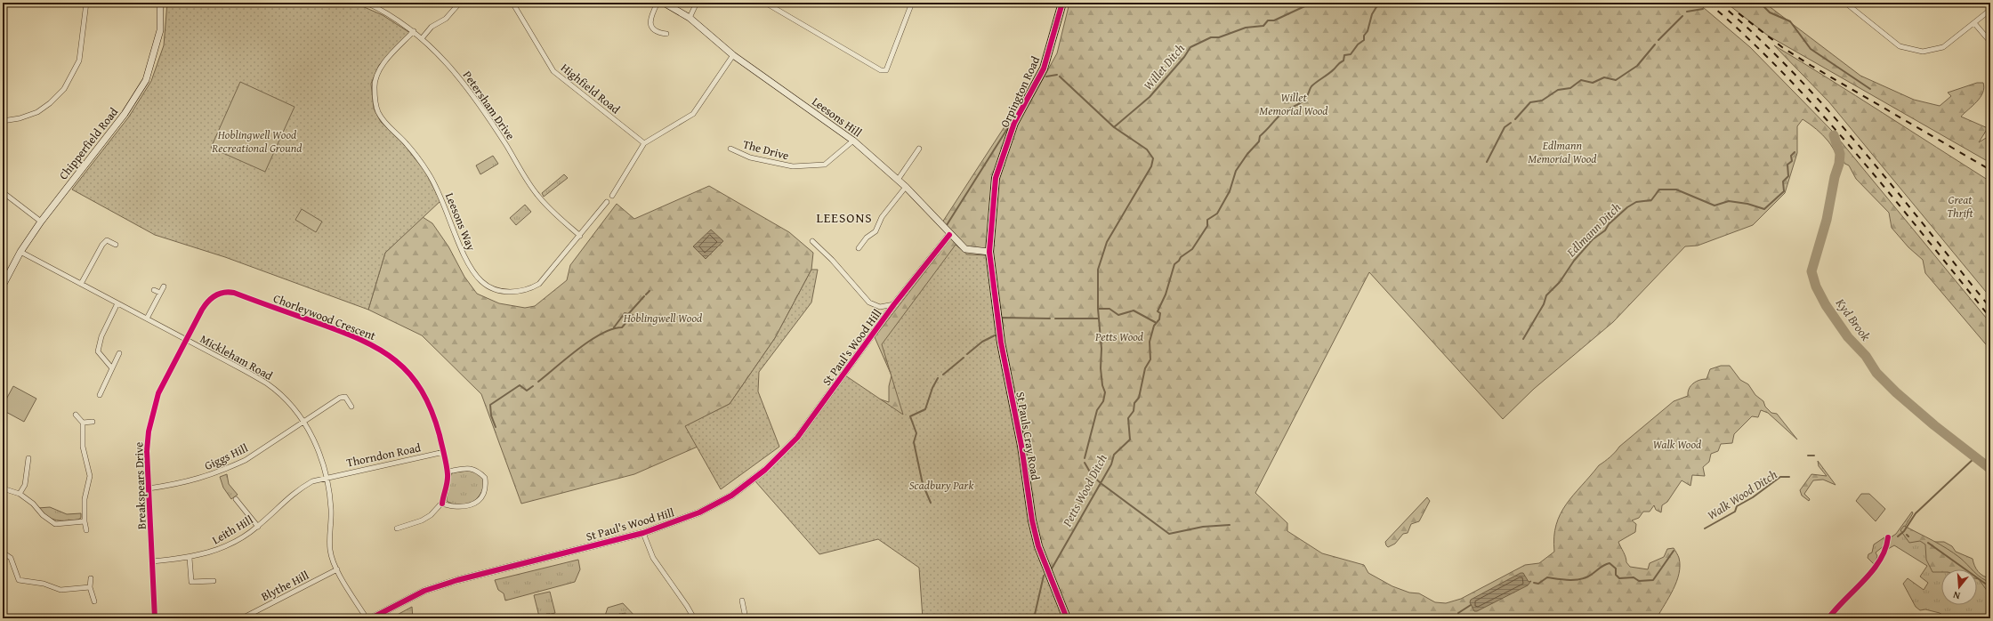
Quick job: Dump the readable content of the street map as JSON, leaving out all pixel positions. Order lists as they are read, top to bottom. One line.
{"streets":{"main road":["Orpington Road","St Pauls Cray Road"],"street":["Highfield Road","Petersham Drive","Leesons Hill","Chipperfield Road","The Drive","Leesons Way","Chorleywood Crescent","St Paul's Wood Hill","Mickleham Road","Thorndon Road","Giggs Hill","Breakspears Drive","Leith Hill","Blythe Hill"]},"crossings":[["Orpington Road","Leesons Hill"],["Orpington Road","St Pauls Cray Road"],["Petersham Drive","Leesons Way"],["Leesons Hill","The Drive"],["Leesons Hill","St Paul's Wood Hill"],["Leesons Hill","St Pauls Cray Road"],["Chipperfield Road","Mickleham Road"],["Chorleywood Crescent","Mickleham Road"],["Chorleywood Crescent","Thorndon Road"],["Chorleywood Crescent","Breakspears Drive"],["Mickleham Road","Thorndon Road"],["Mickleham Road","Giggs Hill"],["Mickleham Road","Breakspears Drive"],["Mickleham Road","Leith Hill"],["Mickleham Road","Blythe Hill"],["Thorndon Road","Leith Hill"],["Giggs Hill","Breakspears Drive"],["Breakspears Drive","Leith Hill"]],"districts":["LEESONS"],"water":["Willet Ditch","Edlmann Ditch","Kyd Brook","Petts Wood Ditch","Walk Wood Ditch"],"parks":["Willet Memorial Wood","Hoblingwell Wood Recreational Ground","Edlmann Memorial Wood","Great Thrift","Hoblingwell Wood","Petts Wood","Walk Wood","Scadbury Park"],"north":"bottom"}
